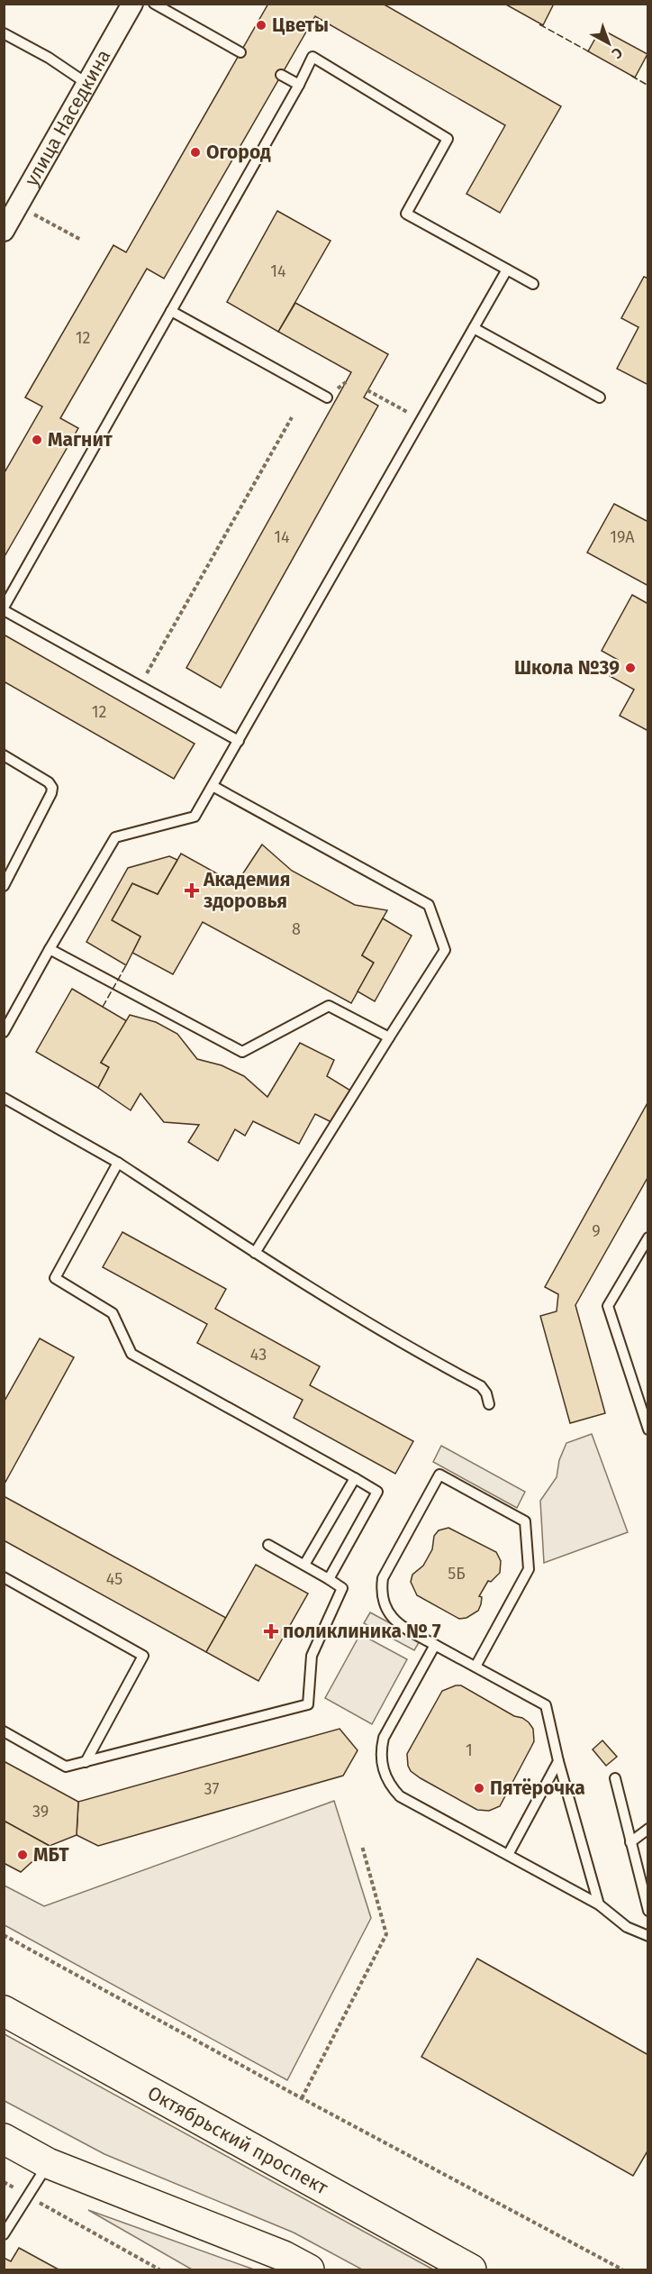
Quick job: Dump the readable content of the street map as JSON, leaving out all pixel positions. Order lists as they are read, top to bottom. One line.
{"streets":{"main road":["Октябрьский проспект"],"street":["улица Наседкина"]},"places":{"other":["Цветы","Огород","Магнит","Школа №39","Пятёрочка","МБТ"],"health":["Академия здоровья","поликлиника № 7"]},"house_numbers":["14","12","14","19А","12","8","9","43","5Б","45","1","37","39"],"north":"bottom right"}
